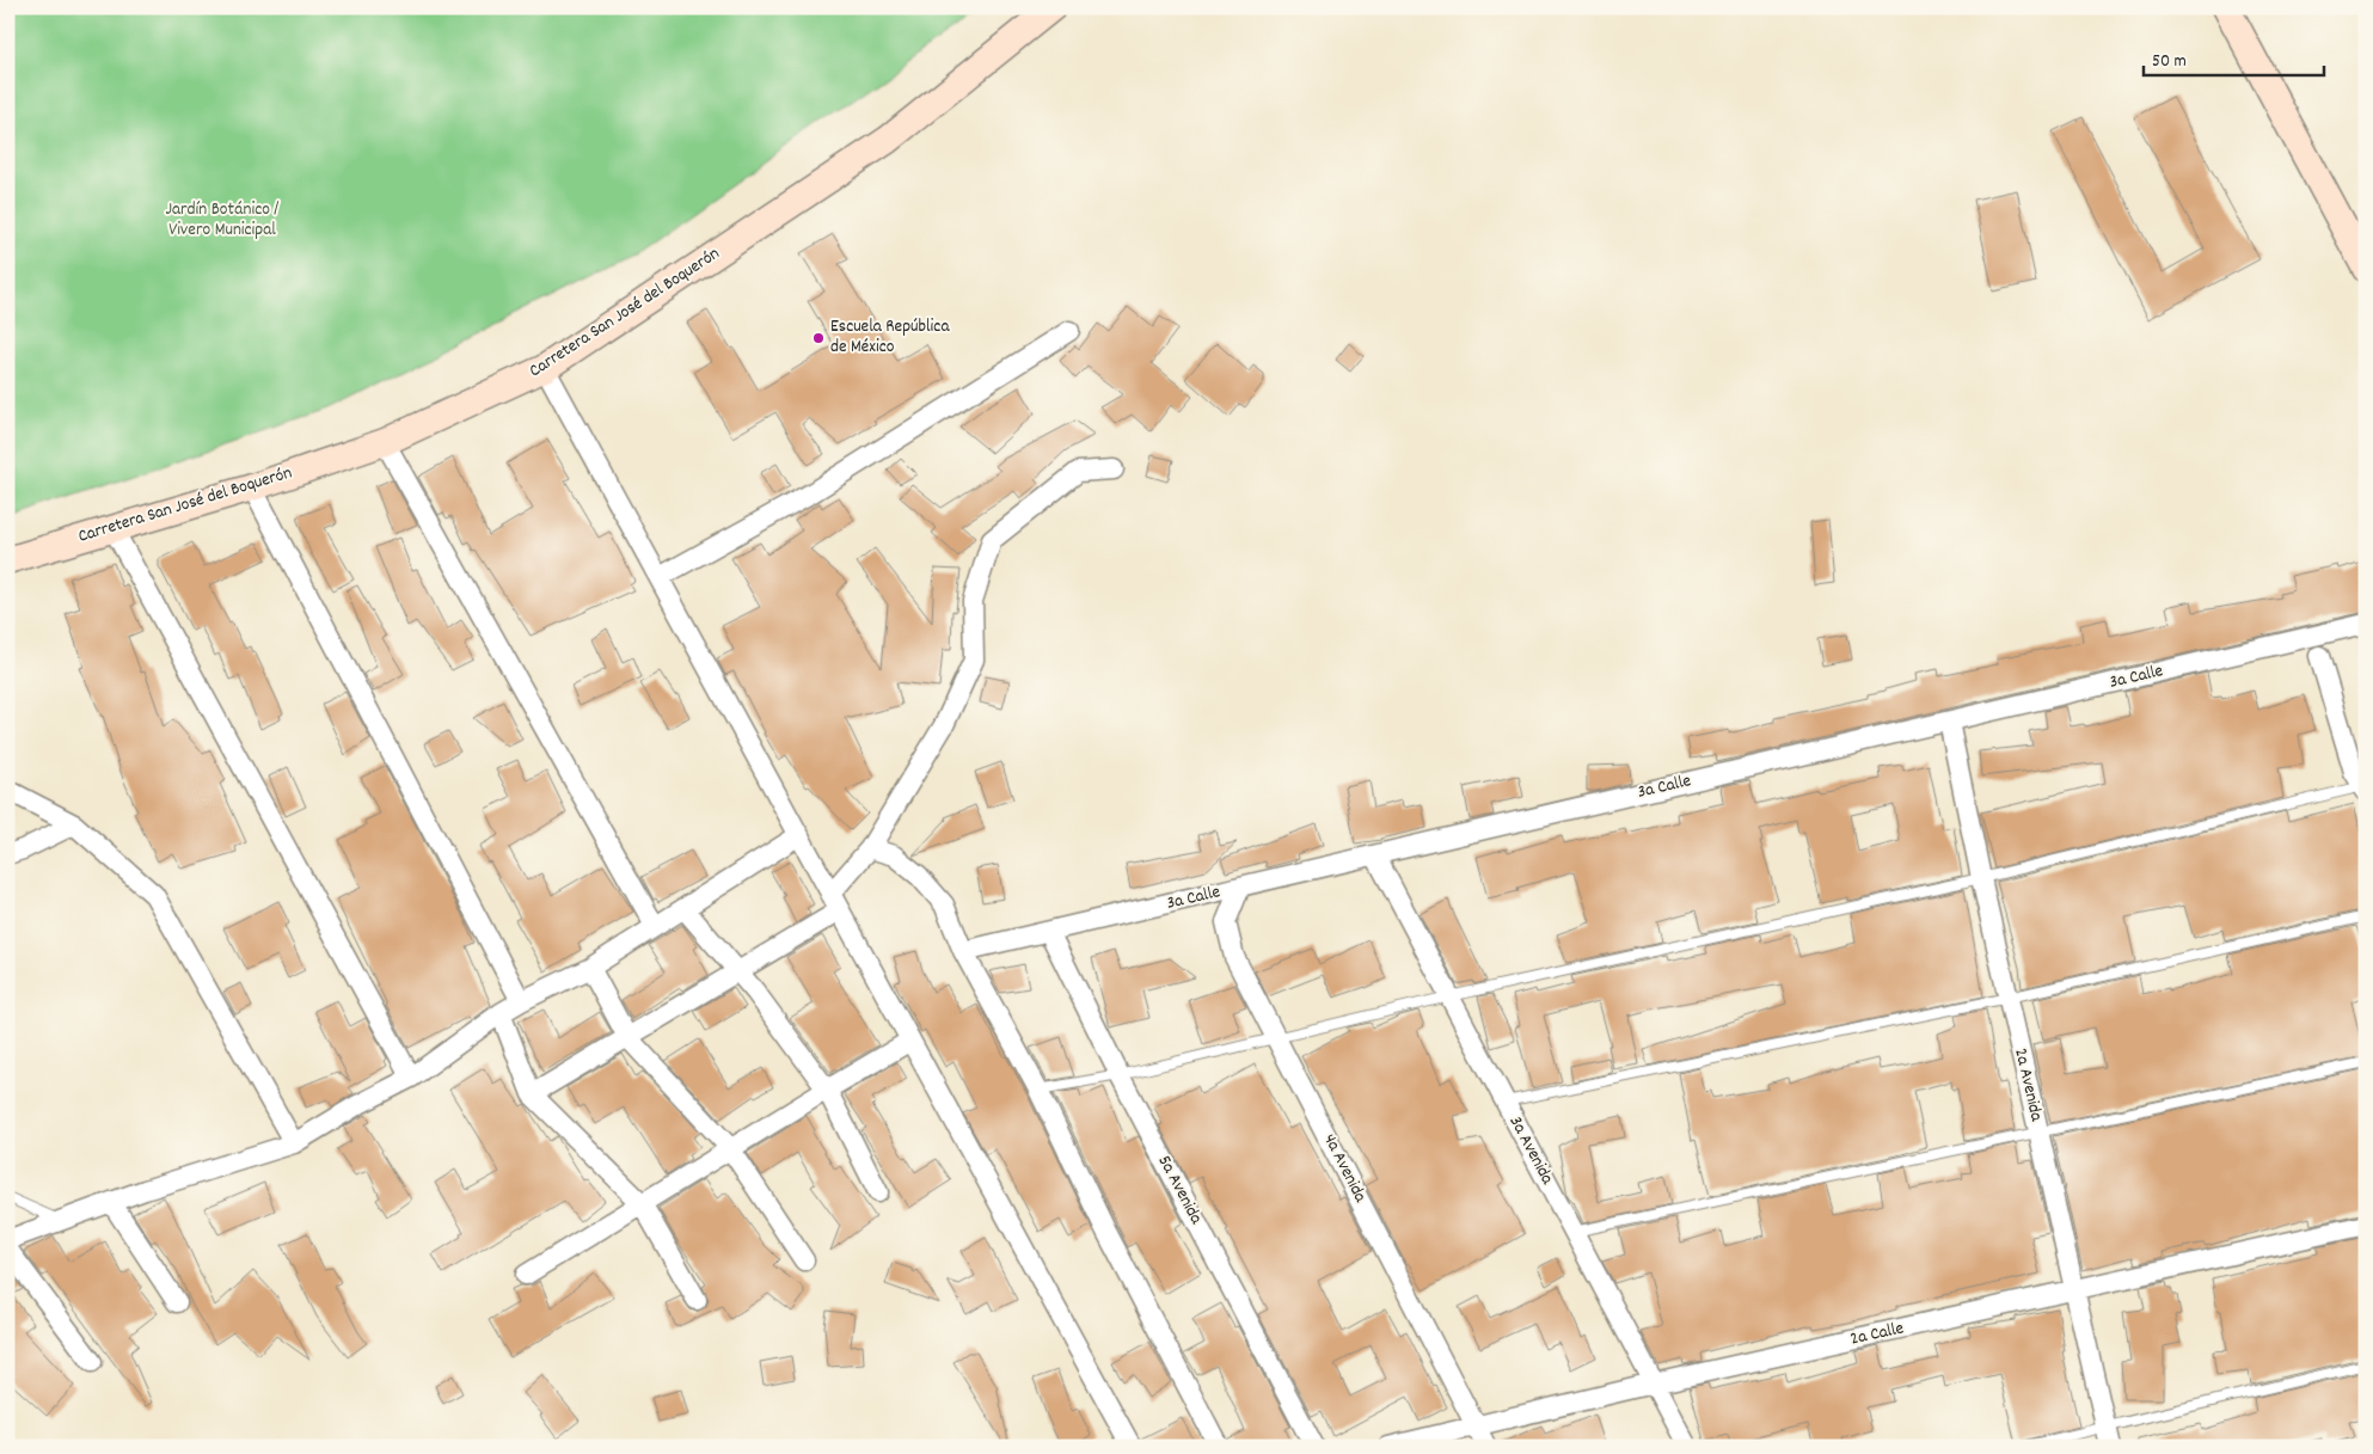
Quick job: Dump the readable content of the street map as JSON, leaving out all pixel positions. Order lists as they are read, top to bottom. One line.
{"streets":{"street":["Carretera San José del Boquerón","3a Calle","2a Avenida","3a Avenida","4a Avenida","5a Avenida","2a Calle"]},"crossings":[["3a Calle","2a Avenida"],["3a Calle","3a Avenida"],["3a Calle","4a Avenida"],["3a Calle","5a Avenida"],["2a Avenida","2a Calle"],["3a Avenida","2a Calle"],["4a Avenida","2a Calle"]],"parks":["Jardín Botánico / Vivero Municipal"],"places":["Escuela República de México"],"scale_bar":"50 m"}
